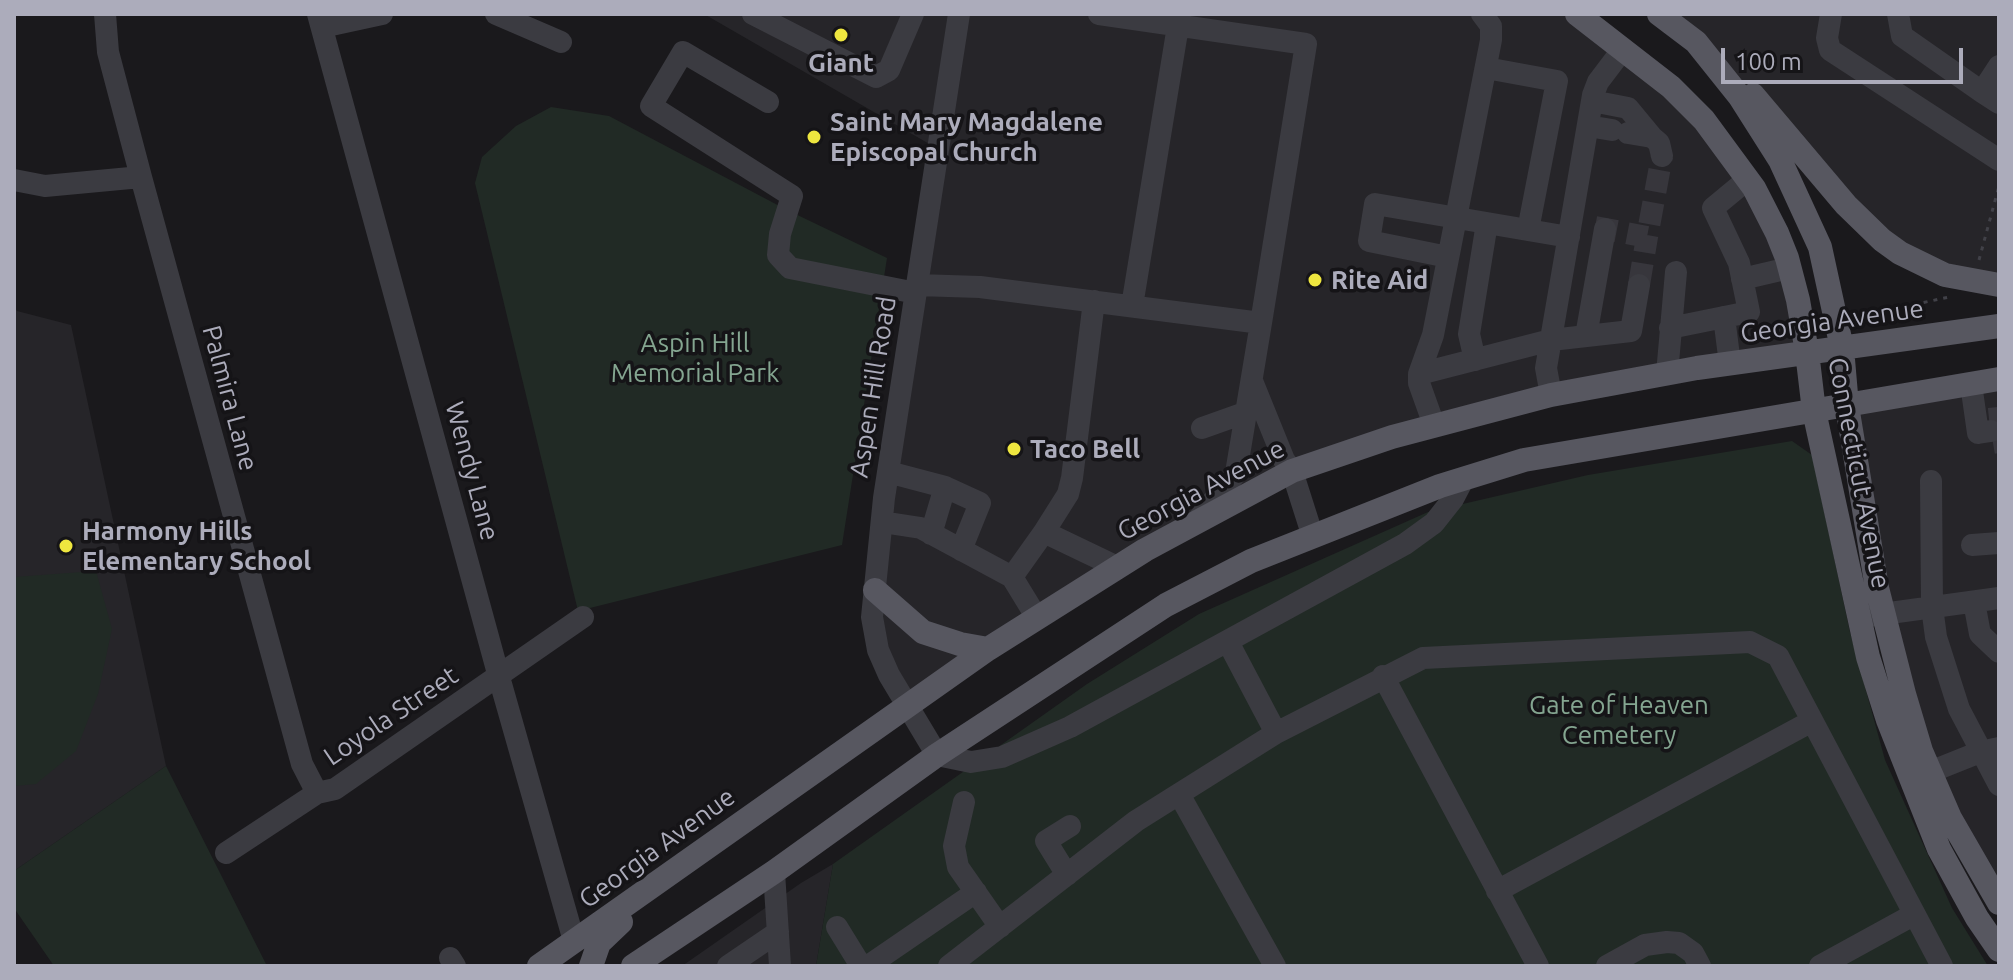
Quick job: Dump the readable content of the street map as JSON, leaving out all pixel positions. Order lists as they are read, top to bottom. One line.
{"streets":{"main road":["Georgia Avenue","Connecticut Avenue"],"street":["Aspen Hill Road","Palmira Lane","Wendy Lane","Loyola Street"]},"crossings":[["Georgia Avenue","Aspen Hill Road"],["Georgia Avenue","Wendy Lane"],["Georgia Avenue","Connecticut Avenue"],["Palmira Lane","Loyola Street"],["Wendy Lane","Loyola Street"]],"parks":["Aspin Hill Memorial Park","Gate of Heaven Cemetery"],"places":["Giant","Saint Mary Magdalene Episcopal Church","Rite Aid","Taco Bell","Harmony Hills Elementary School"],"scale_bar":"100 m"}
